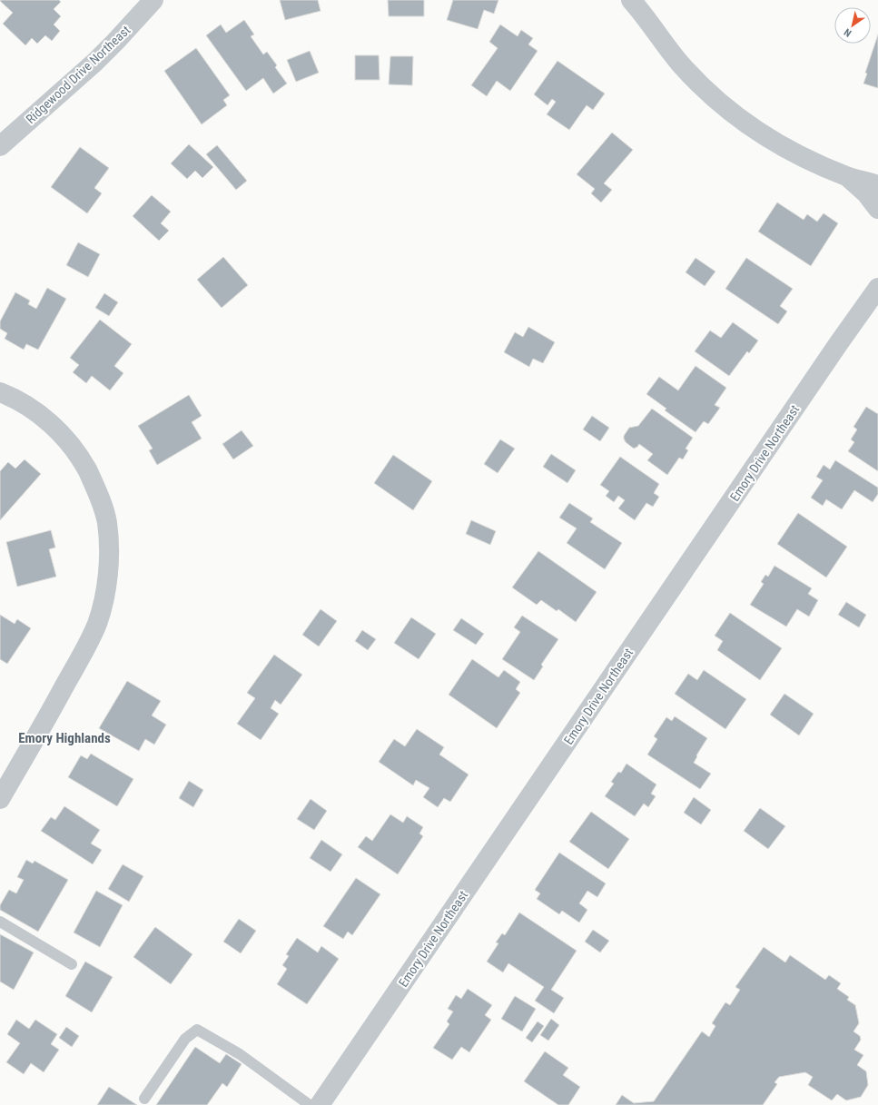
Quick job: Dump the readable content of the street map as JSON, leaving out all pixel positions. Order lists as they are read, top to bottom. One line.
{"streets":{"street":["Ridgewood Drive Northeast","Emory Drive Northeast"]},"districts":["Emory Highlands"],"north":"bottom left"}
